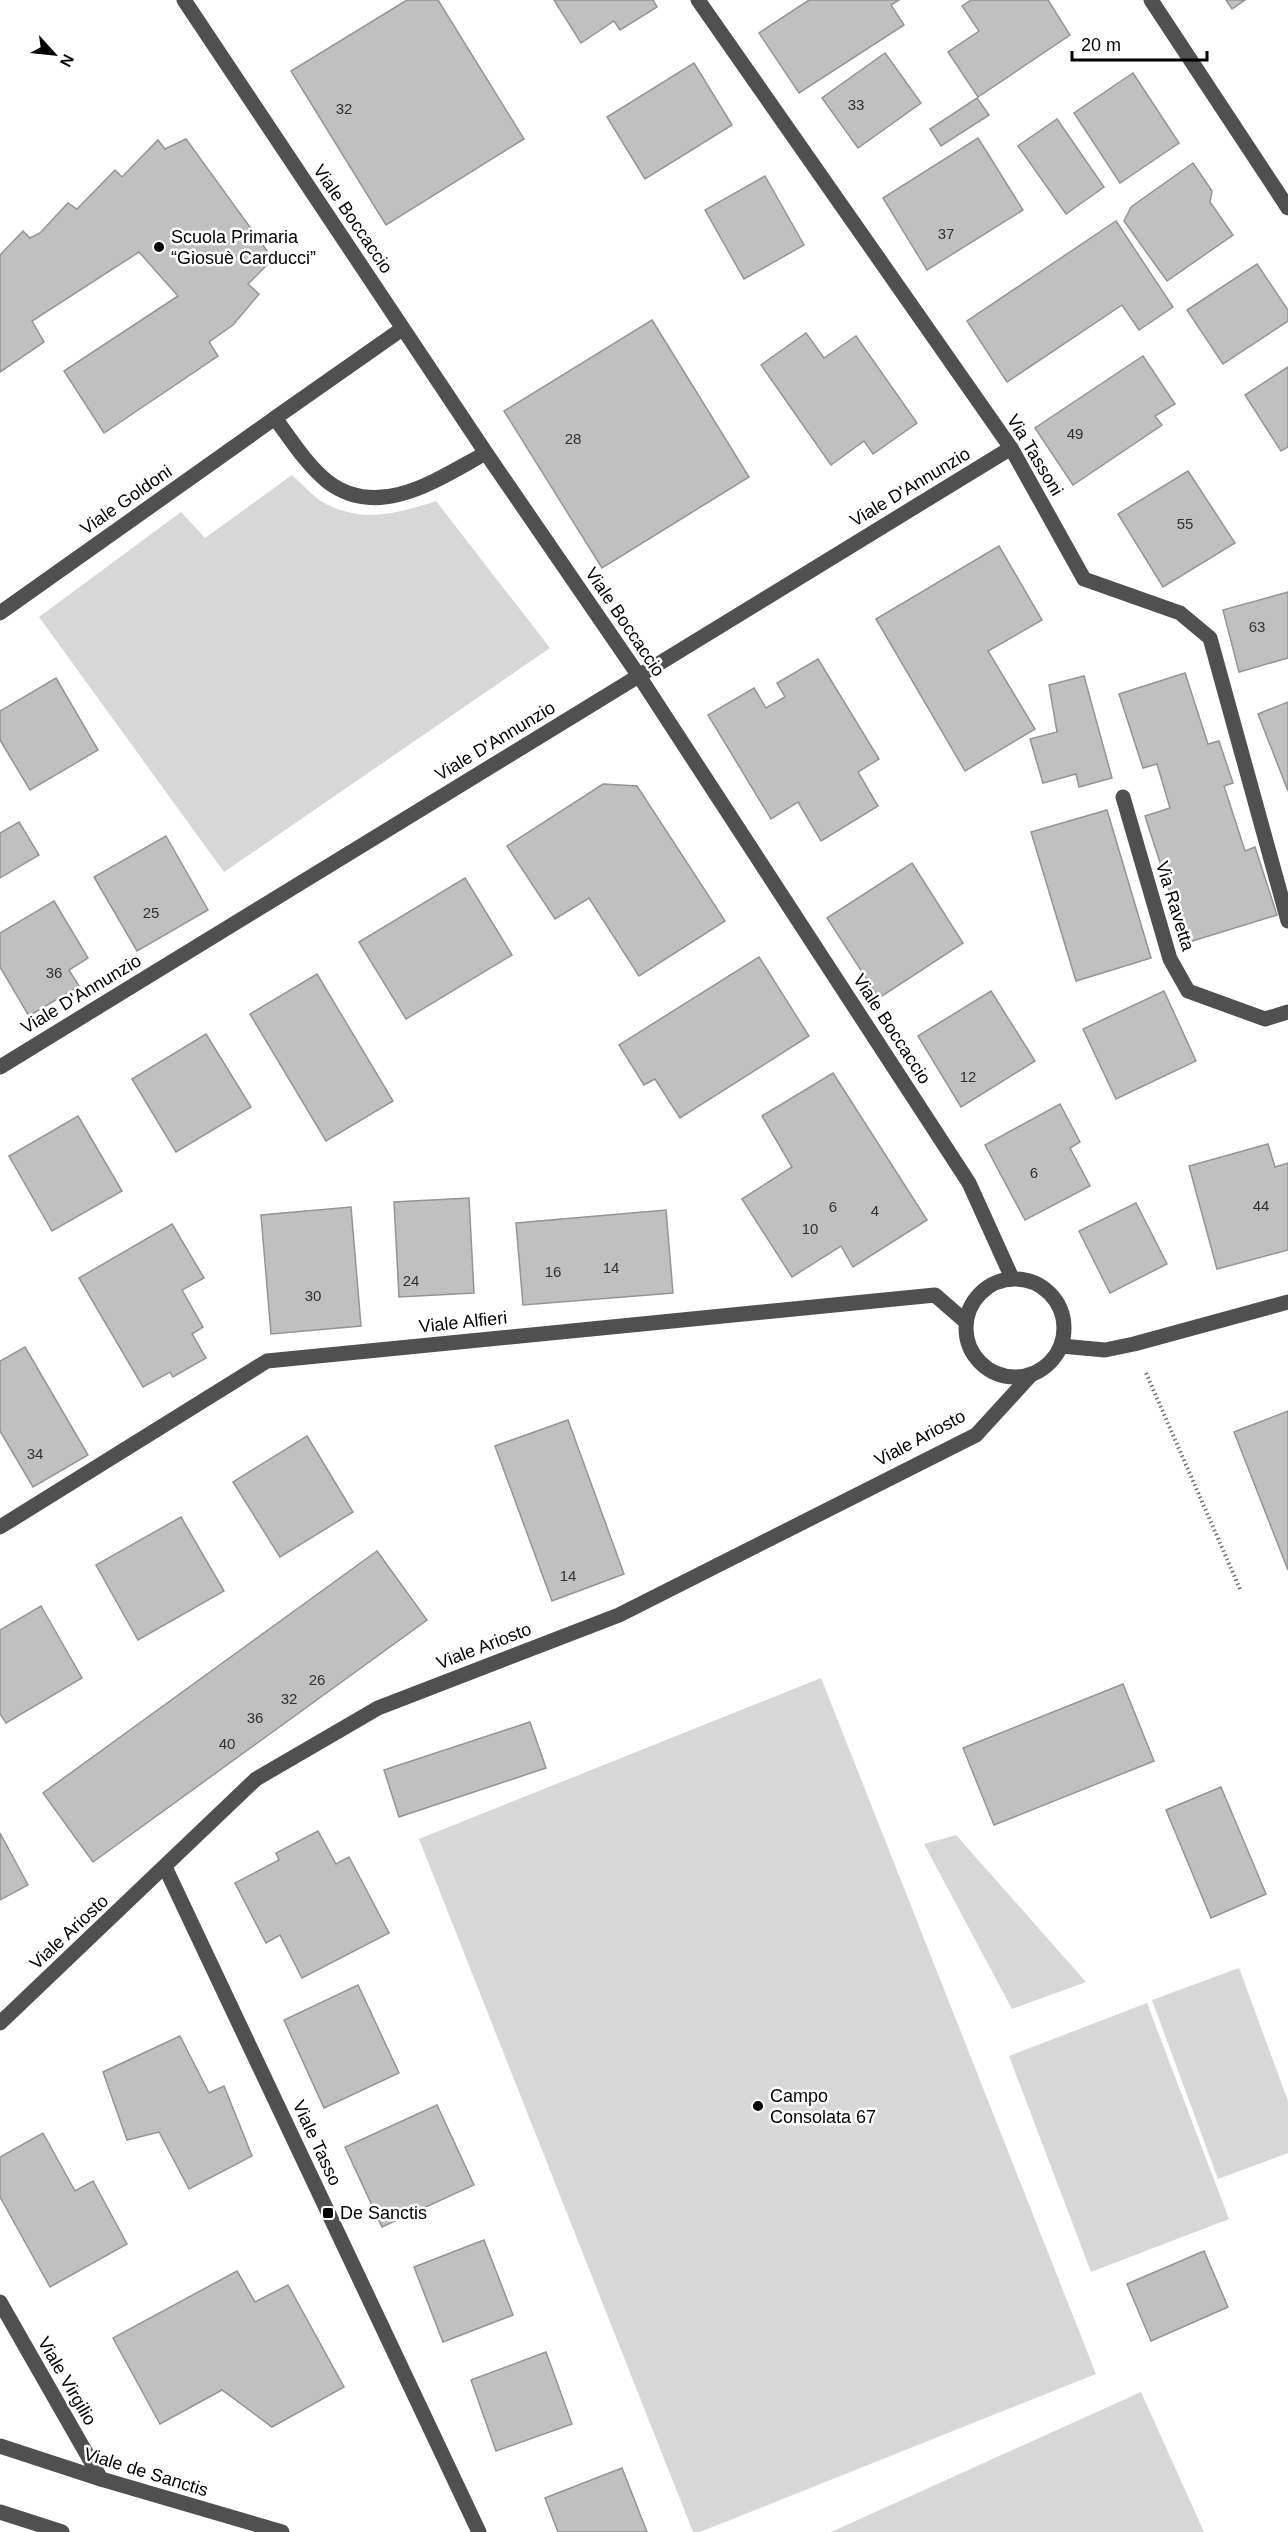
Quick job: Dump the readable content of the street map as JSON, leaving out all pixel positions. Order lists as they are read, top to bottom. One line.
{"streets":{"street":["Viale Boccaccio","Via Tassoni","Viale D'Annunzio","Viale Goldoni","Via Ravetta","Viale Alfieri","Viale Ariosto","Viale Tasso","Viale Virgilio","Viale de Sanctis"]},"crossings":[["Viale Boccaccio","Viale D'Annunzio"],["Viale Boccaccio","Viale Goldoni"],["Viale Boccaccio","Viale Alfieri"],["Viale Boccaccio","Viale Ariosto"],["Via Tassoni","Viale D'Annunzio"],["Viale Alfieri","Viale Ariosto"],["Viale Ariosto","Viale Tasso"],["Viale Virgilio","Viale de Sanctis"]],"places":{"other":["Scuola Primaria “Giosuè Carducci”","Campo Consolata 67"],"transit":["De Sanctis"]},"house_numbers":["33","32","37","49","28","55","63","25","36","12","6","44","6","4","10","14","16","24","30","34","14","26","32","36","40"],"scale_bar":"20 m","north":"bottom right"}
